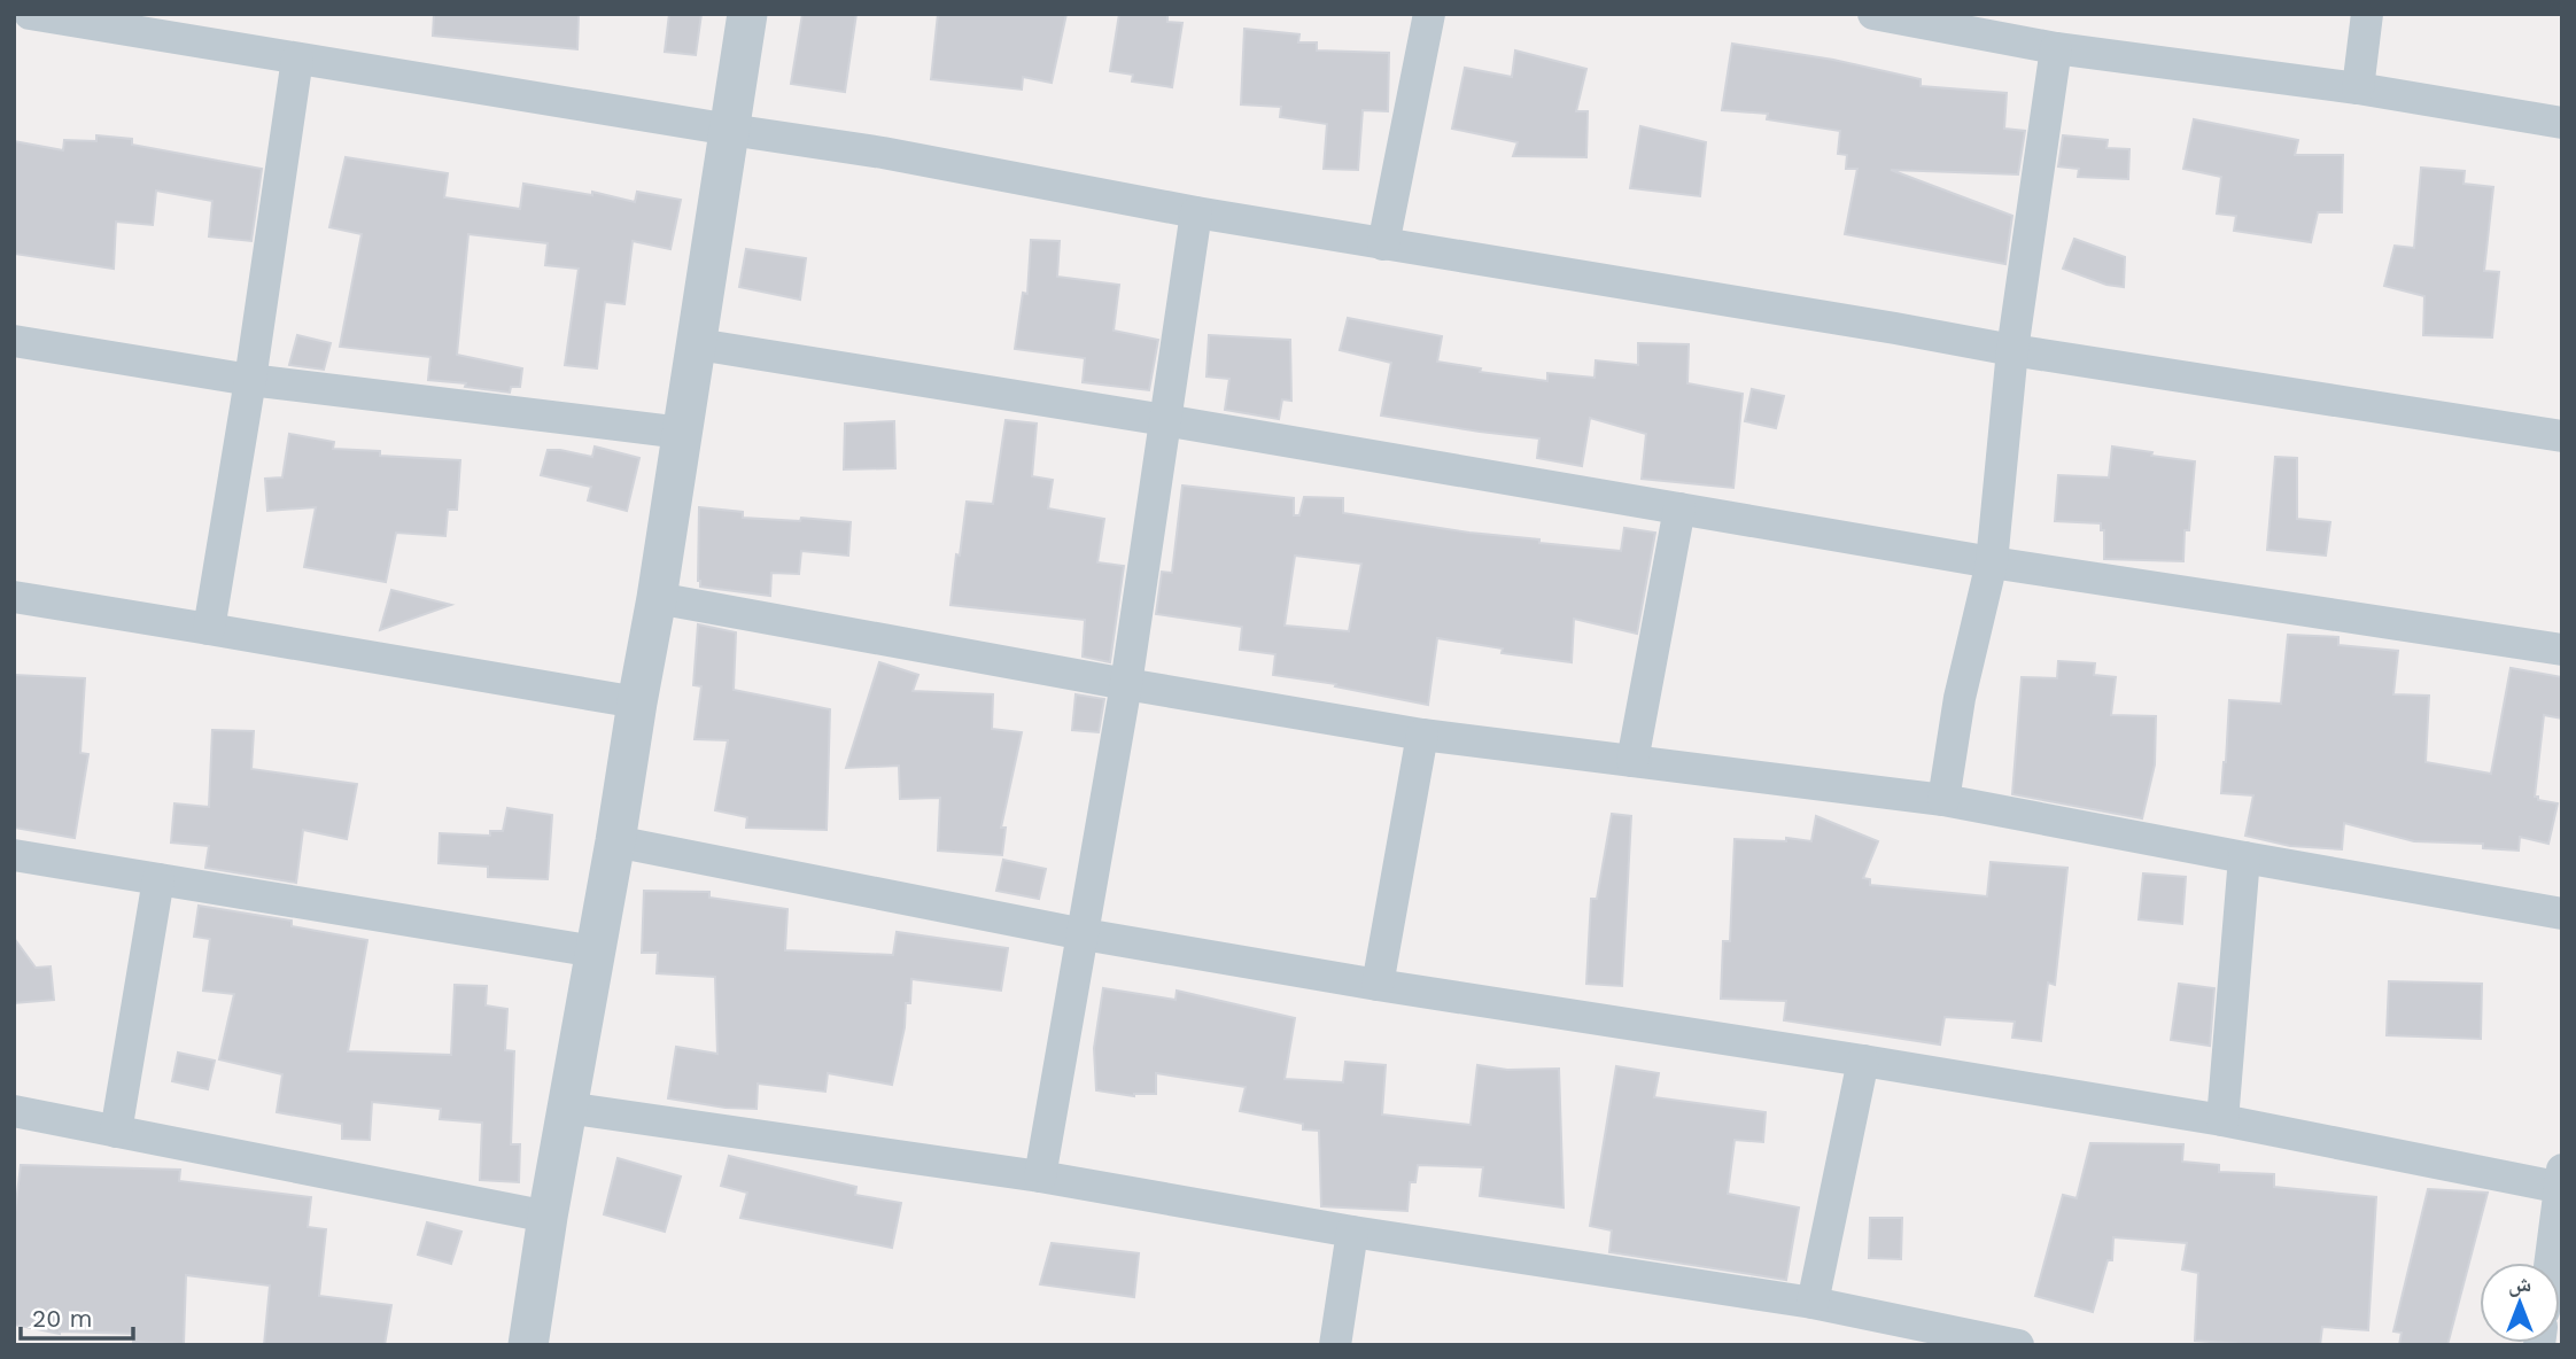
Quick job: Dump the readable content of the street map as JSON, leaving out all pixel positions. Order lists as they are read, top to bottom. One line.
{"scale_bar":"20 m","north":"top"}
